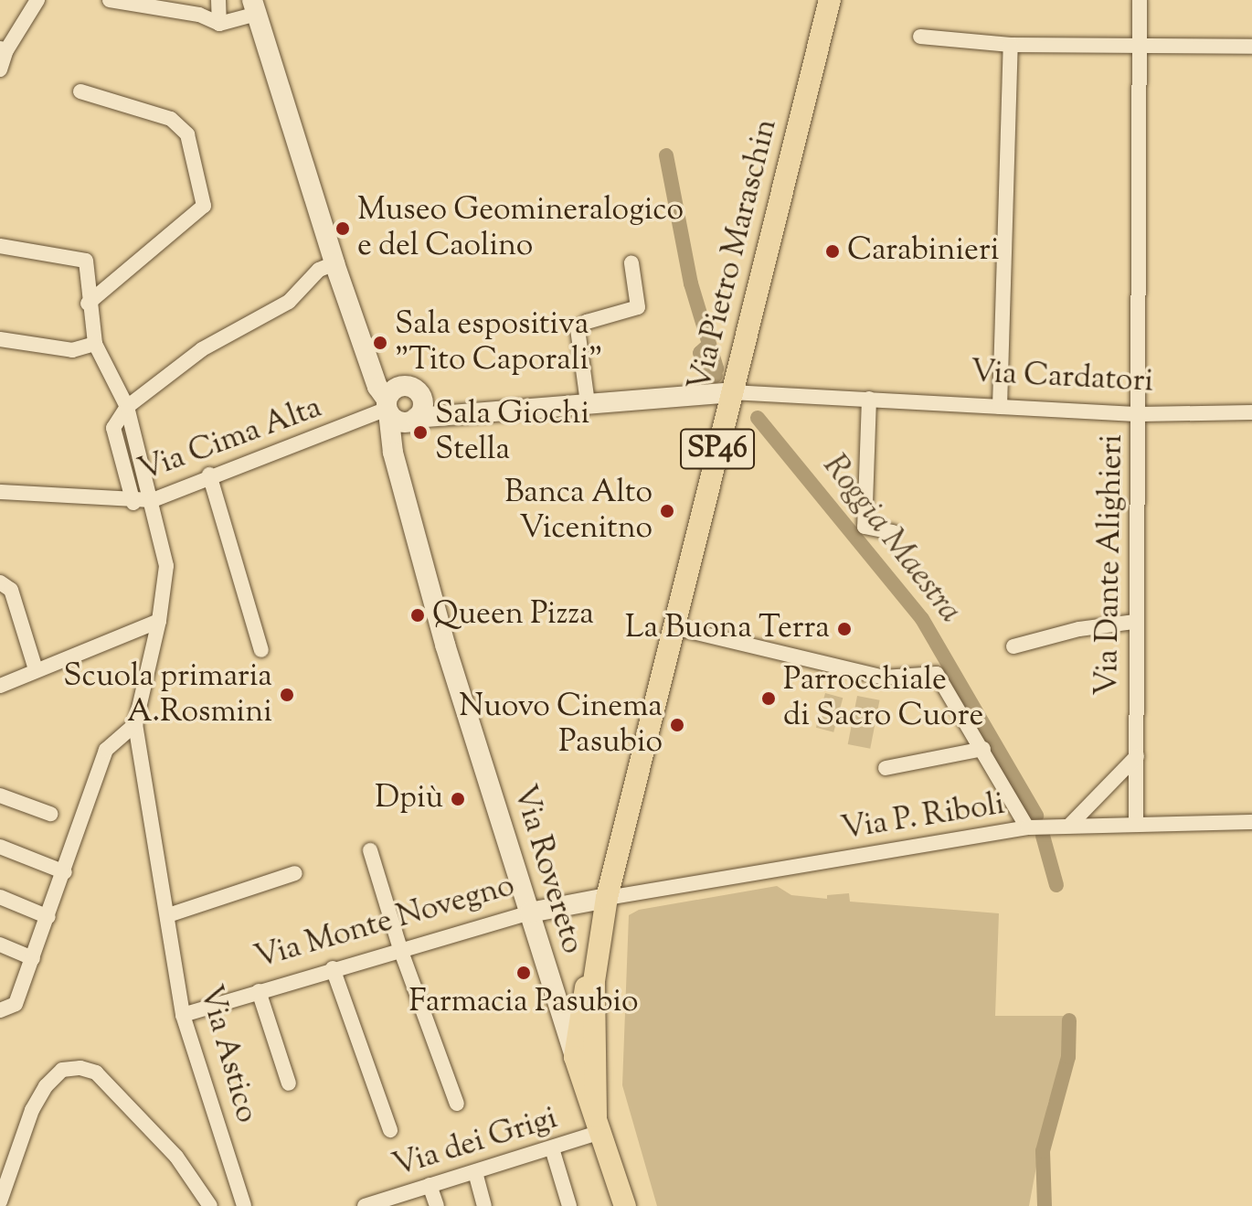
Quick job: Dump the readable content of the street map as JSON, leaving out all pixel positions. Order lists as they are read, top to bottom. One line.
{"streets":{"main road":["Via Pietro Maraschin","SP46","Via Rovereto"],"street":["Via Cardatori","Via Cima Alta","Via Dante Alighieri","Via P. Riboli","Via Monte Novegno","Via Astico","Via dei Grigi"]},"crossings":[["Via Pietro Maraschin","Via Cardatori"],["Via Pietro Maraschin","Via P. Riboli"],["Via Pietro Maraschin","Via Rovereto"],["Via Pietro Maraschin","Via Monte Novegno"],["Via Cardatori","Via Dante Alighieri"],["Via Cima Alta","Via Rovereto"],["Via Cima Alta","Via Astico"],["Via Dante Alighieri","Via P. Riboli"],["Via P. Riboli","Via Monte Novegno"],["Via Rovereto","Via Monte Novegno"],["Via Rovereto","Via dei Grigi"],["Via Monte Novegno","Via Astico"]],"water":["Roggia Maestra"],"places":["Museo Geomineralogico e del Caolino","Carabinieri","Sala espositiva \"Tito Caporali\"","Sala Giochi Stella","Banca Alto Vicenitno","Queen Pizza","La Buona Terra","Scuola primaria A.Rosmini","Parrocchiale di Sacro Cuore","Nuovo Cinema Pasubio","Dpiù","Farmacia Pasubio"]}
